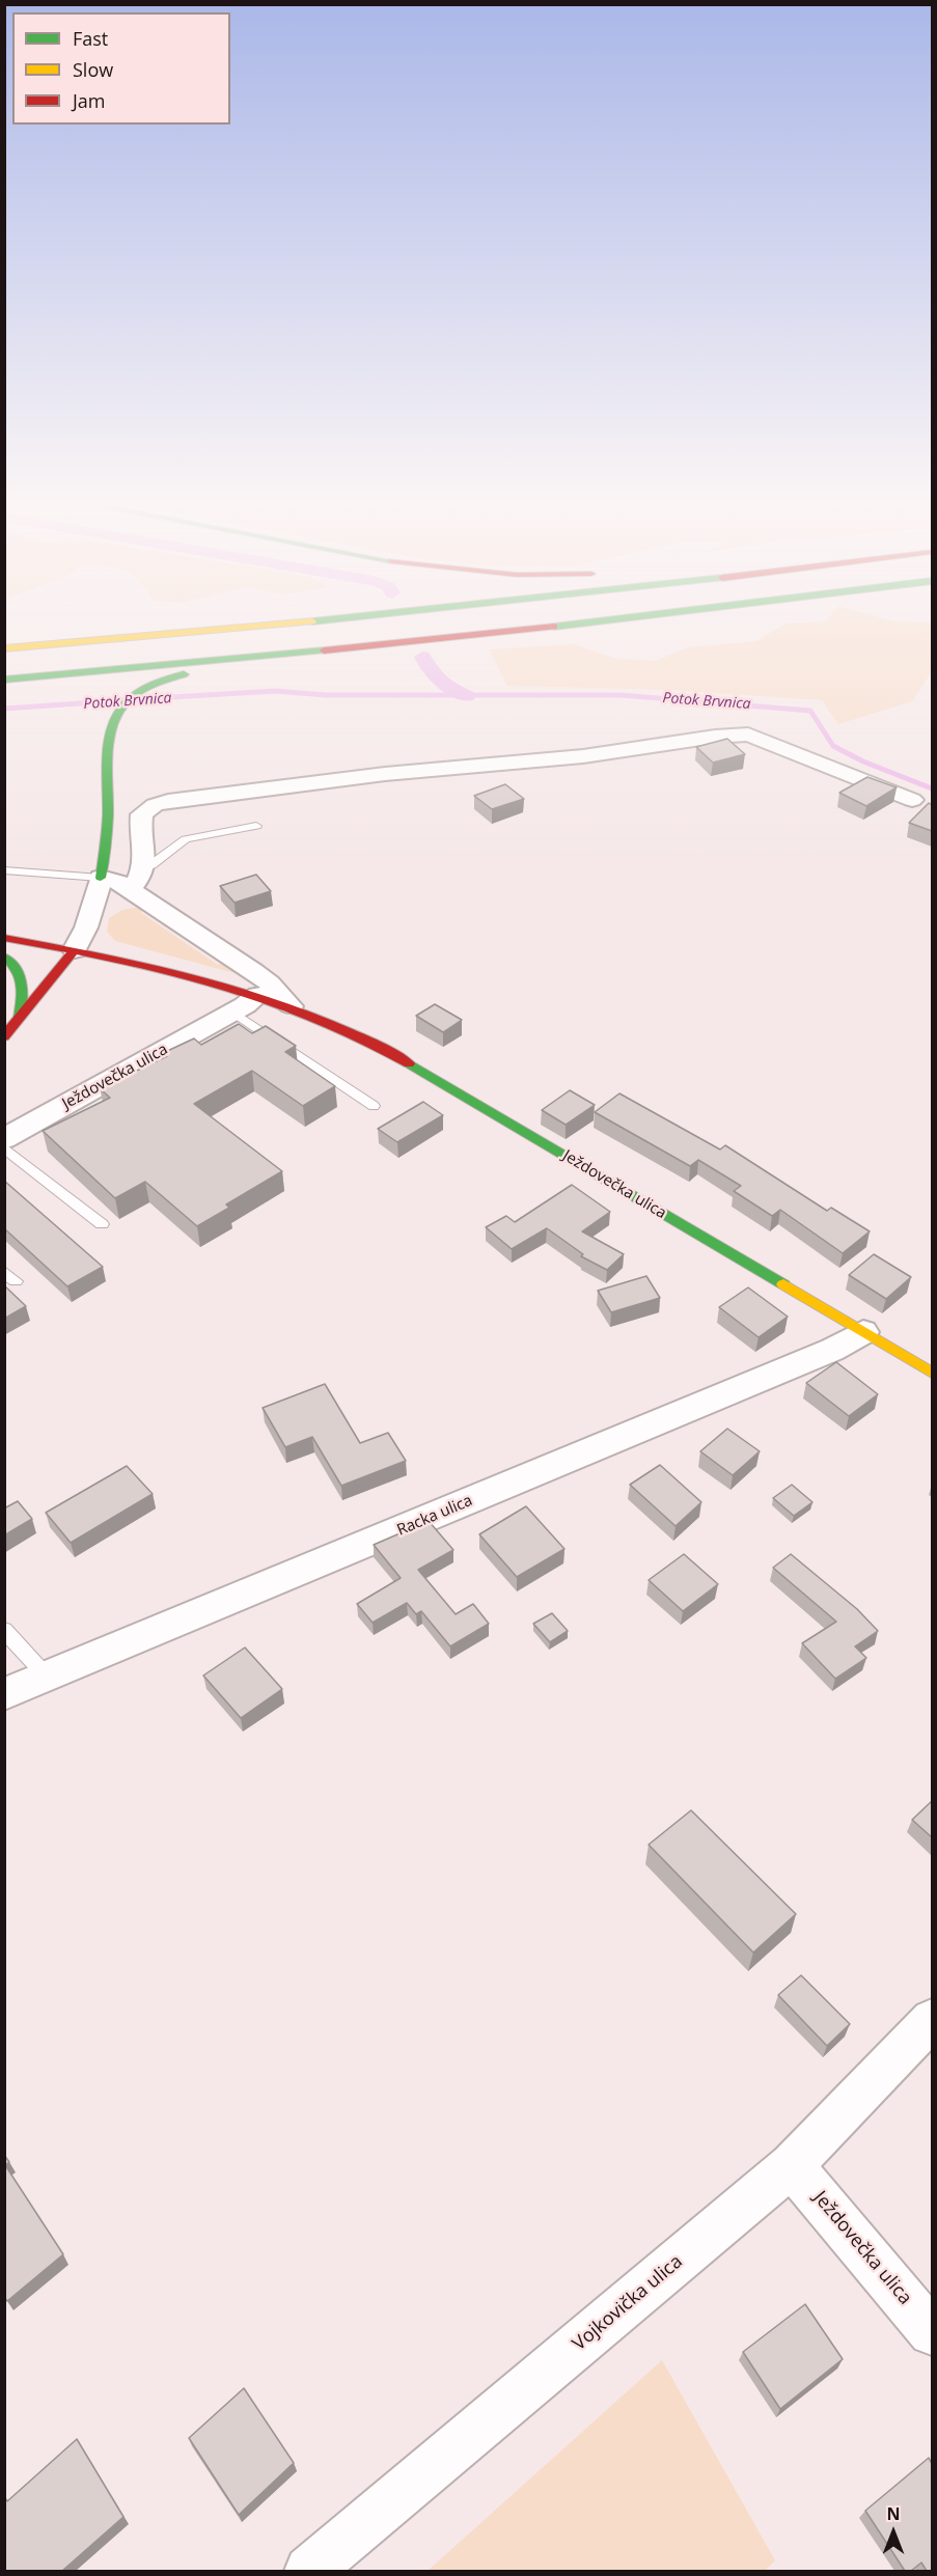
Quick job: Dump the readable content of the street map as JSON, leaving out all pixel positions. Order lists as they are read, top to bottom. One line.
{"streets":{"main road":["Ježdovečka ulica"],"street":["Racka ulica","Vojkovička ulica"]},"crossings":[["Ježdovečka ulica","Racka ulica"],["Ježdovečka ulica","Vojkovička ulica"]],"water":["Potok Brvnica"],"legend":["Fast","Slow","Jam"],"north":"top"}
